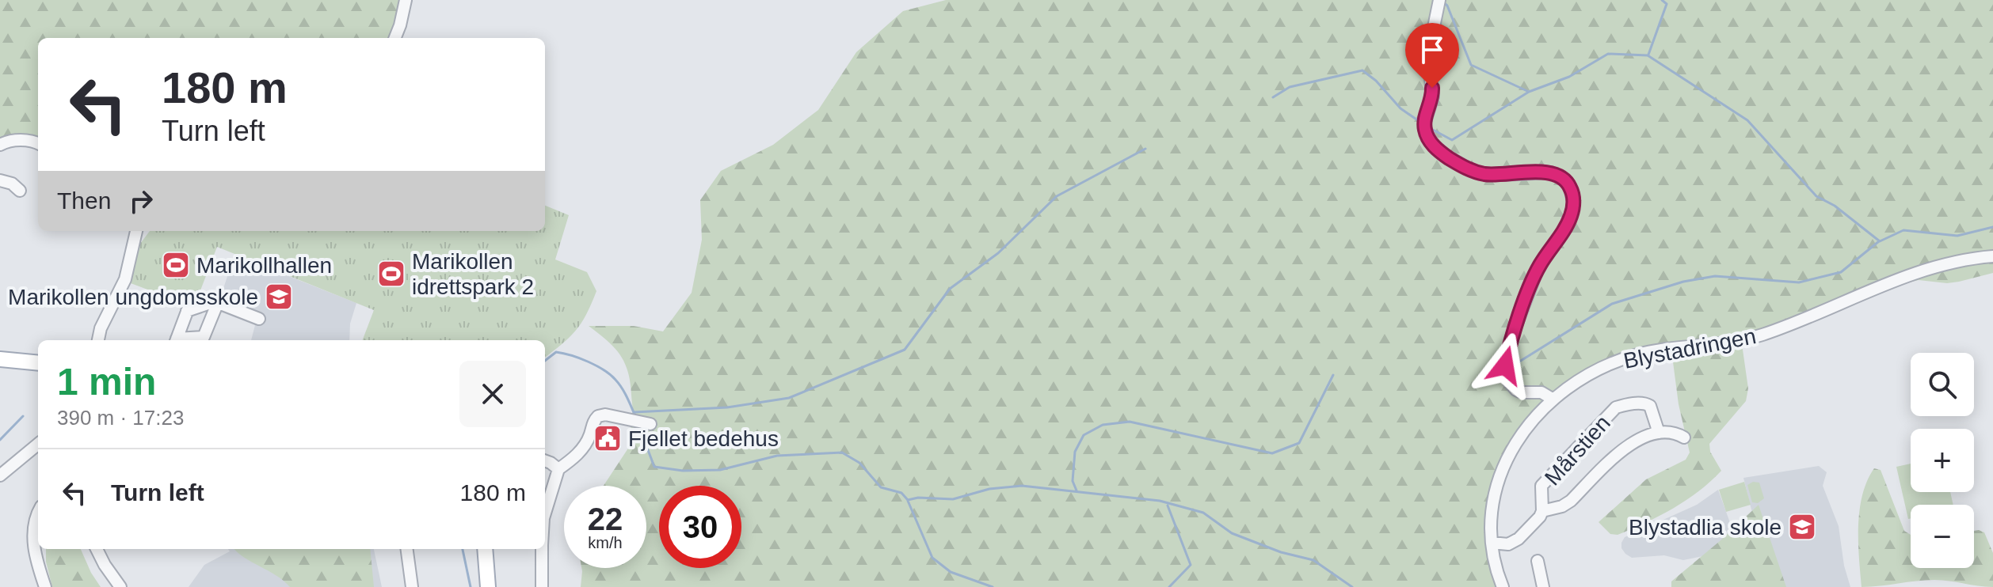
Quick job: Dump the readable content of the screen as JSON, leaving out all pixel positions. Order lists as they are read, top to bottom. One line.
{"streets":{"street":["Blystadringen","Mårstien"]},"crossings":[["Blystadringen","Mårstien"]],"places":{"sports":["Marikollhallen","Marikollen idrettspark 2"],"school or university":["Marikollen ungdomsskole","Blystadlia skole"],"public building":["Fjellet bedehus"]},"page":{"turn":["180 m","Turn left"],"then":"Then","heading":["1 min","390 m · 17:23"],"map_buttons":["+","−"],"list":[{"name":"Turn left","value":"180 m"}],"speed":"22 km/h","limit":"30"}}
